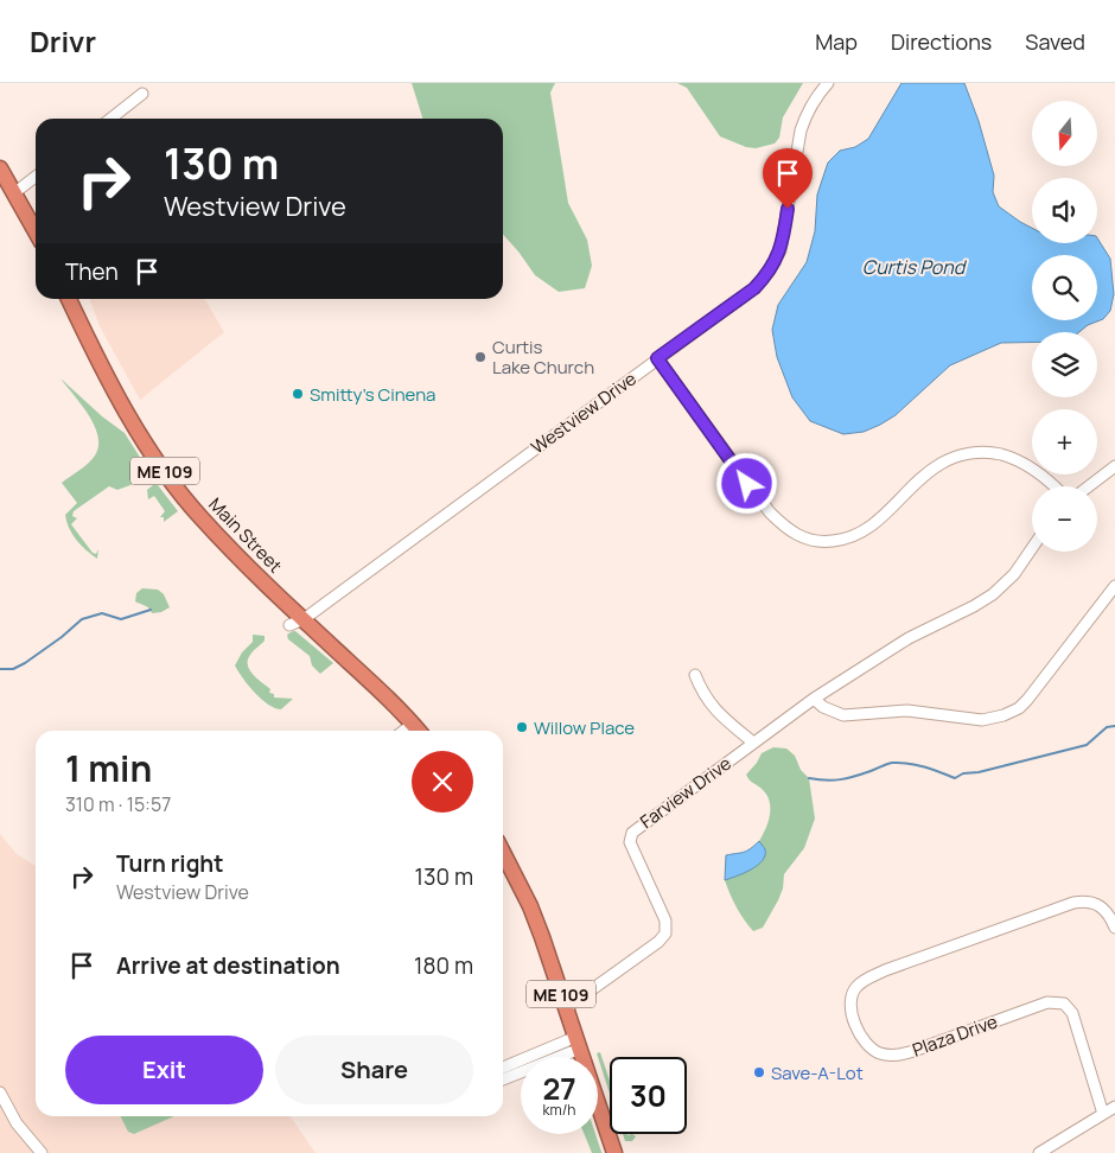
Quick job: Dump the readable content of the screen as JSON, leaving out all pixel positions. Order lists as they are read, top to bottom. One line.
{"streets":{"highway":["ME 109","Main Street"],"street":["Westview Drive","Farview Drive","Plaza Drive"]},"crossings":[["Westview Drive","Main Street"],["ME 109","Farview Drive"]],"water":["Curtis Pond"],"places":["Curtis Lake Church","Smitty's Cinena","Willow Place","Save-A-Lot"],"north":"bottom","page":{"header":"Drivr","nav":["Map","Directions","Saved"],"map_buttons":["+","−"],"turn":["130 m","Westview Drive"],"then":"Then","heading":["1 min","310 m · 15:57"],"list":[{"name":"Turn right","note":"Westview Drive","value":"130 m"},{"name":"Arrive at destination","value":"180 m"}],"buttons":["Exit","Share"],"speed":"27 km/h","limit":"30"}}
